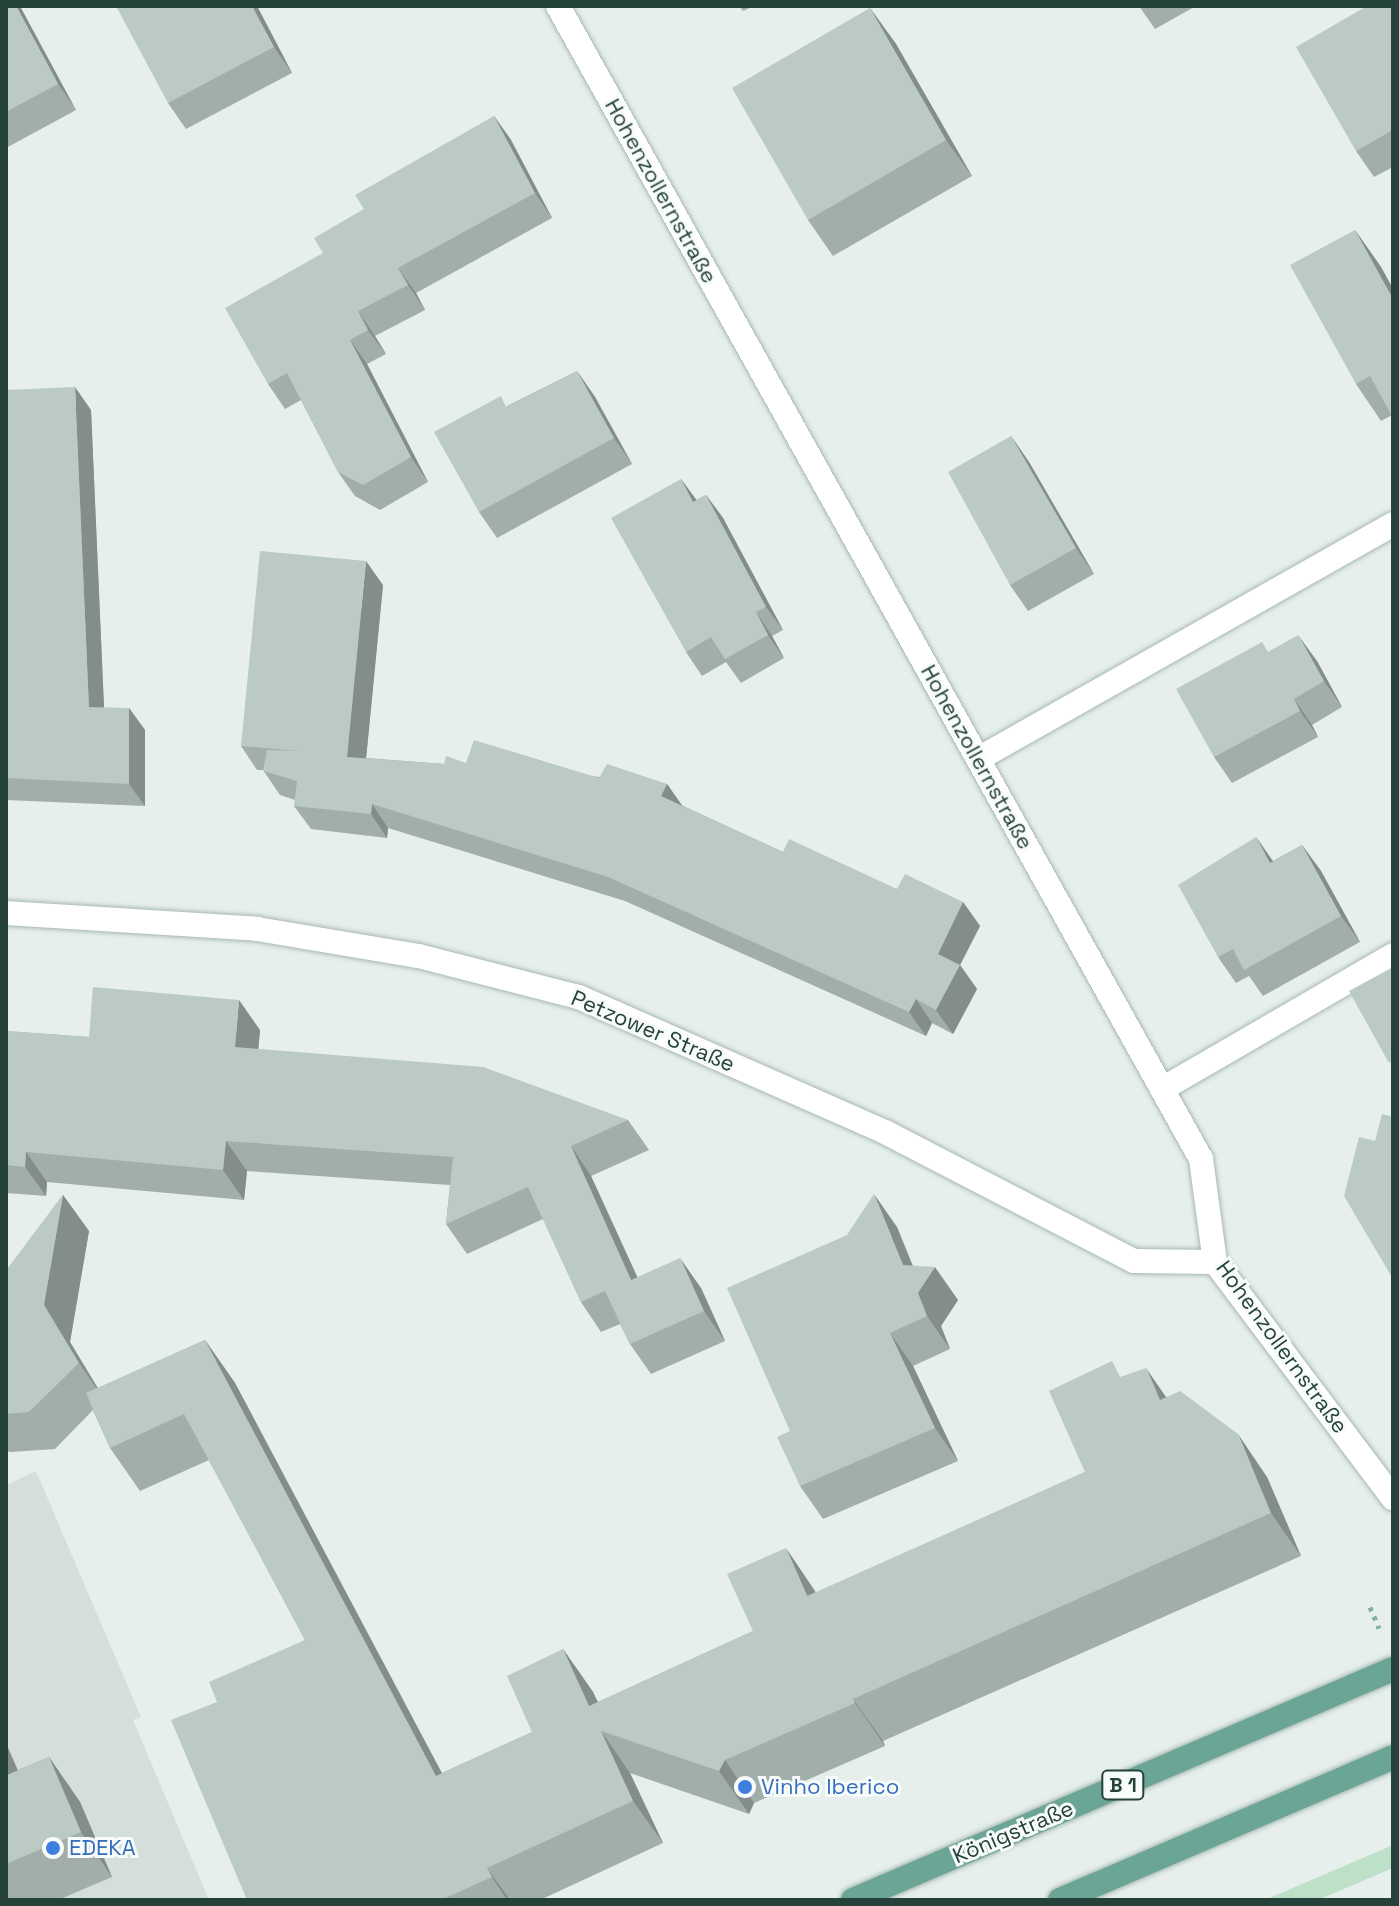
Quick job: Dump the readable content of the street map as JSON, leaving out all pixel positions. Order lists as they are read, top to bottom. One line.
{"streets":{"main road":["B 1","Königstraße"],"street":["Hohenzollernstraße","Petzower Straße"]},"crossings":[["Hohenzollernstraße","Petzower Straße"]],"places":["Vinho Iberico","EDEKA"]}
